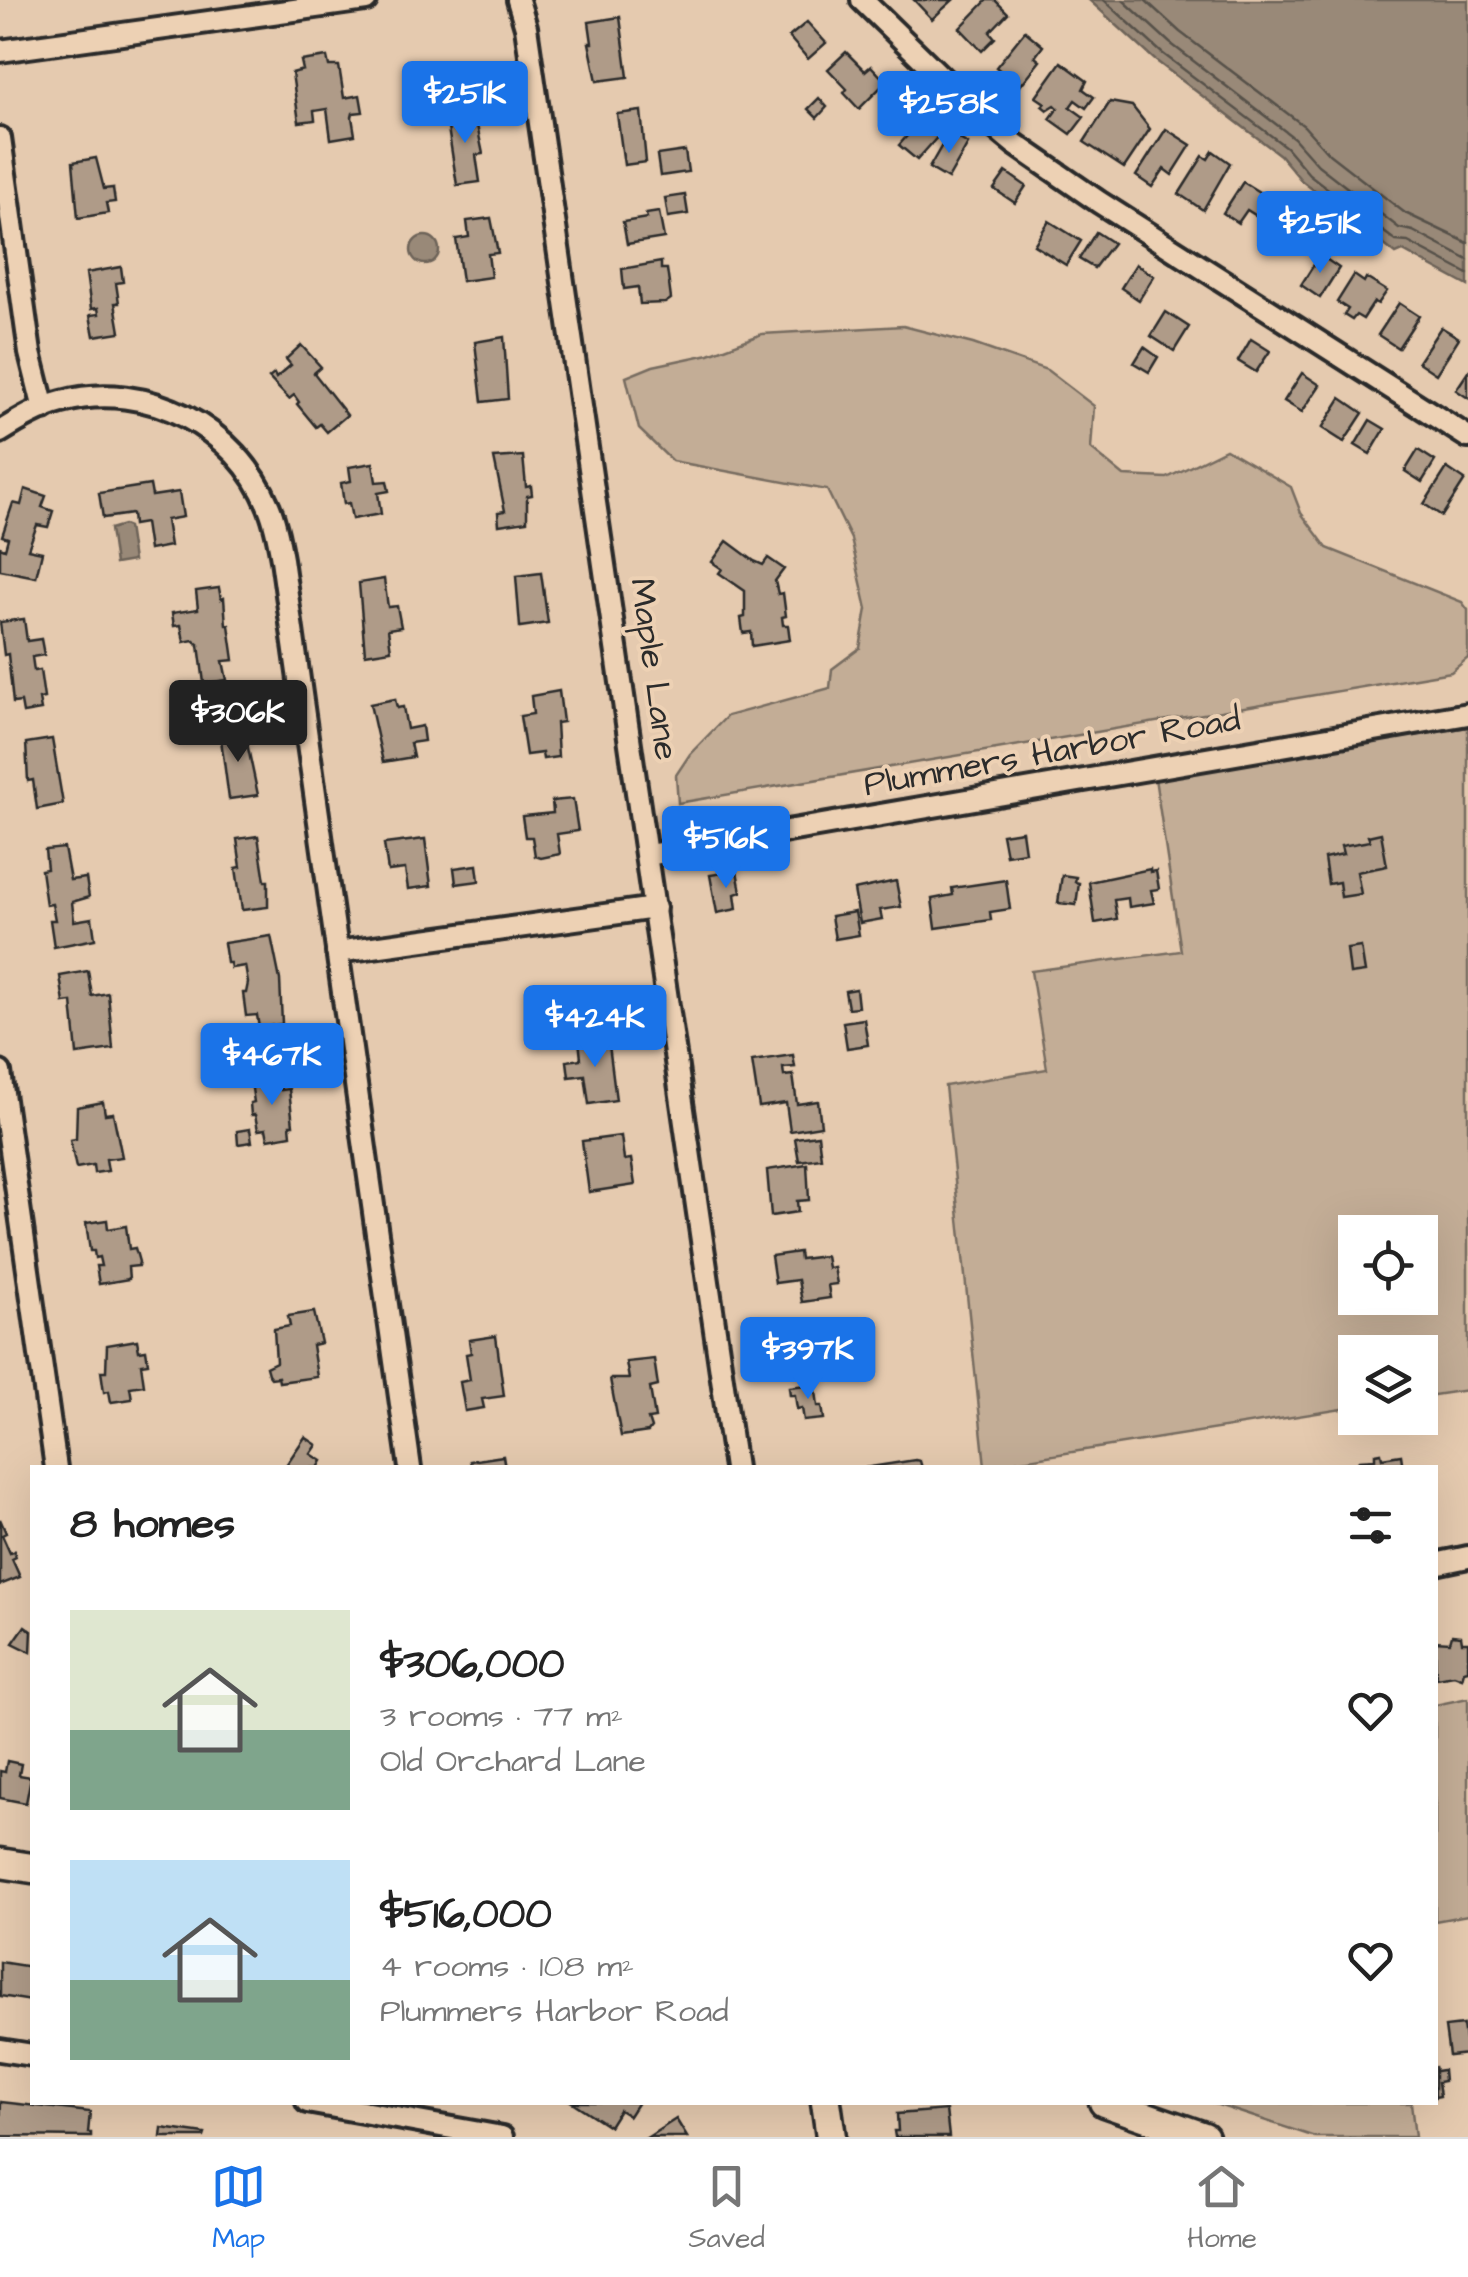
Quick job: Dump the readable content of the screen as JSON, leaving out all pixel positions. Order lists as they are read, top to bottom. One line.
{"streets":{"street":["Maple Lane","Plummers Harbor Road"]},"crossings":[["Maple Lane","Plummers Harbor Road"]],"page":{"price":["$251K","$258K","$251K","$306K","$516K","$424K","$467K","$397K"],"heading":"8 homes","list":[{"name":"$306,000","note":"3 rooms · 77 m² · Old Orchard Lane"},{"name":"$516,000","note":"4 rooms · 108 m² · Plummers Harbor Road"}],"tabs":["Map","Saved","Home"]}}
